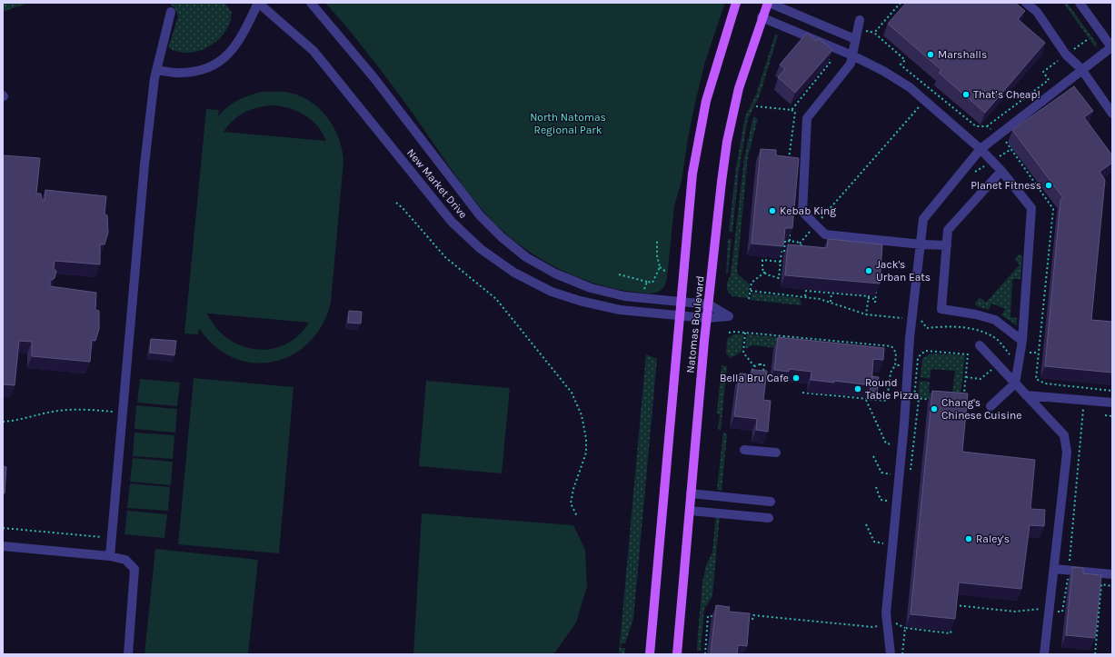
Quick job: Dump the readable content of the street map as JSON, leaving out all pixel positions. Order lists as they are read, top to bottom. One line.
{"streets":{"main road":["Natomas Boulevard"],"street":["New Market Drive"]},"crossings":[["New Market Drive","Natomas Boulevard"]],"parks":["North Natomas Regional Park"],"places":["Marshalls","That’s Cheap!","Planet Fitness","Kebab King","Jack's Urban Eats","Bella Bru Cafe","Round Table Pizza","Chang's Chinese Cuisine","Raley's"]}
